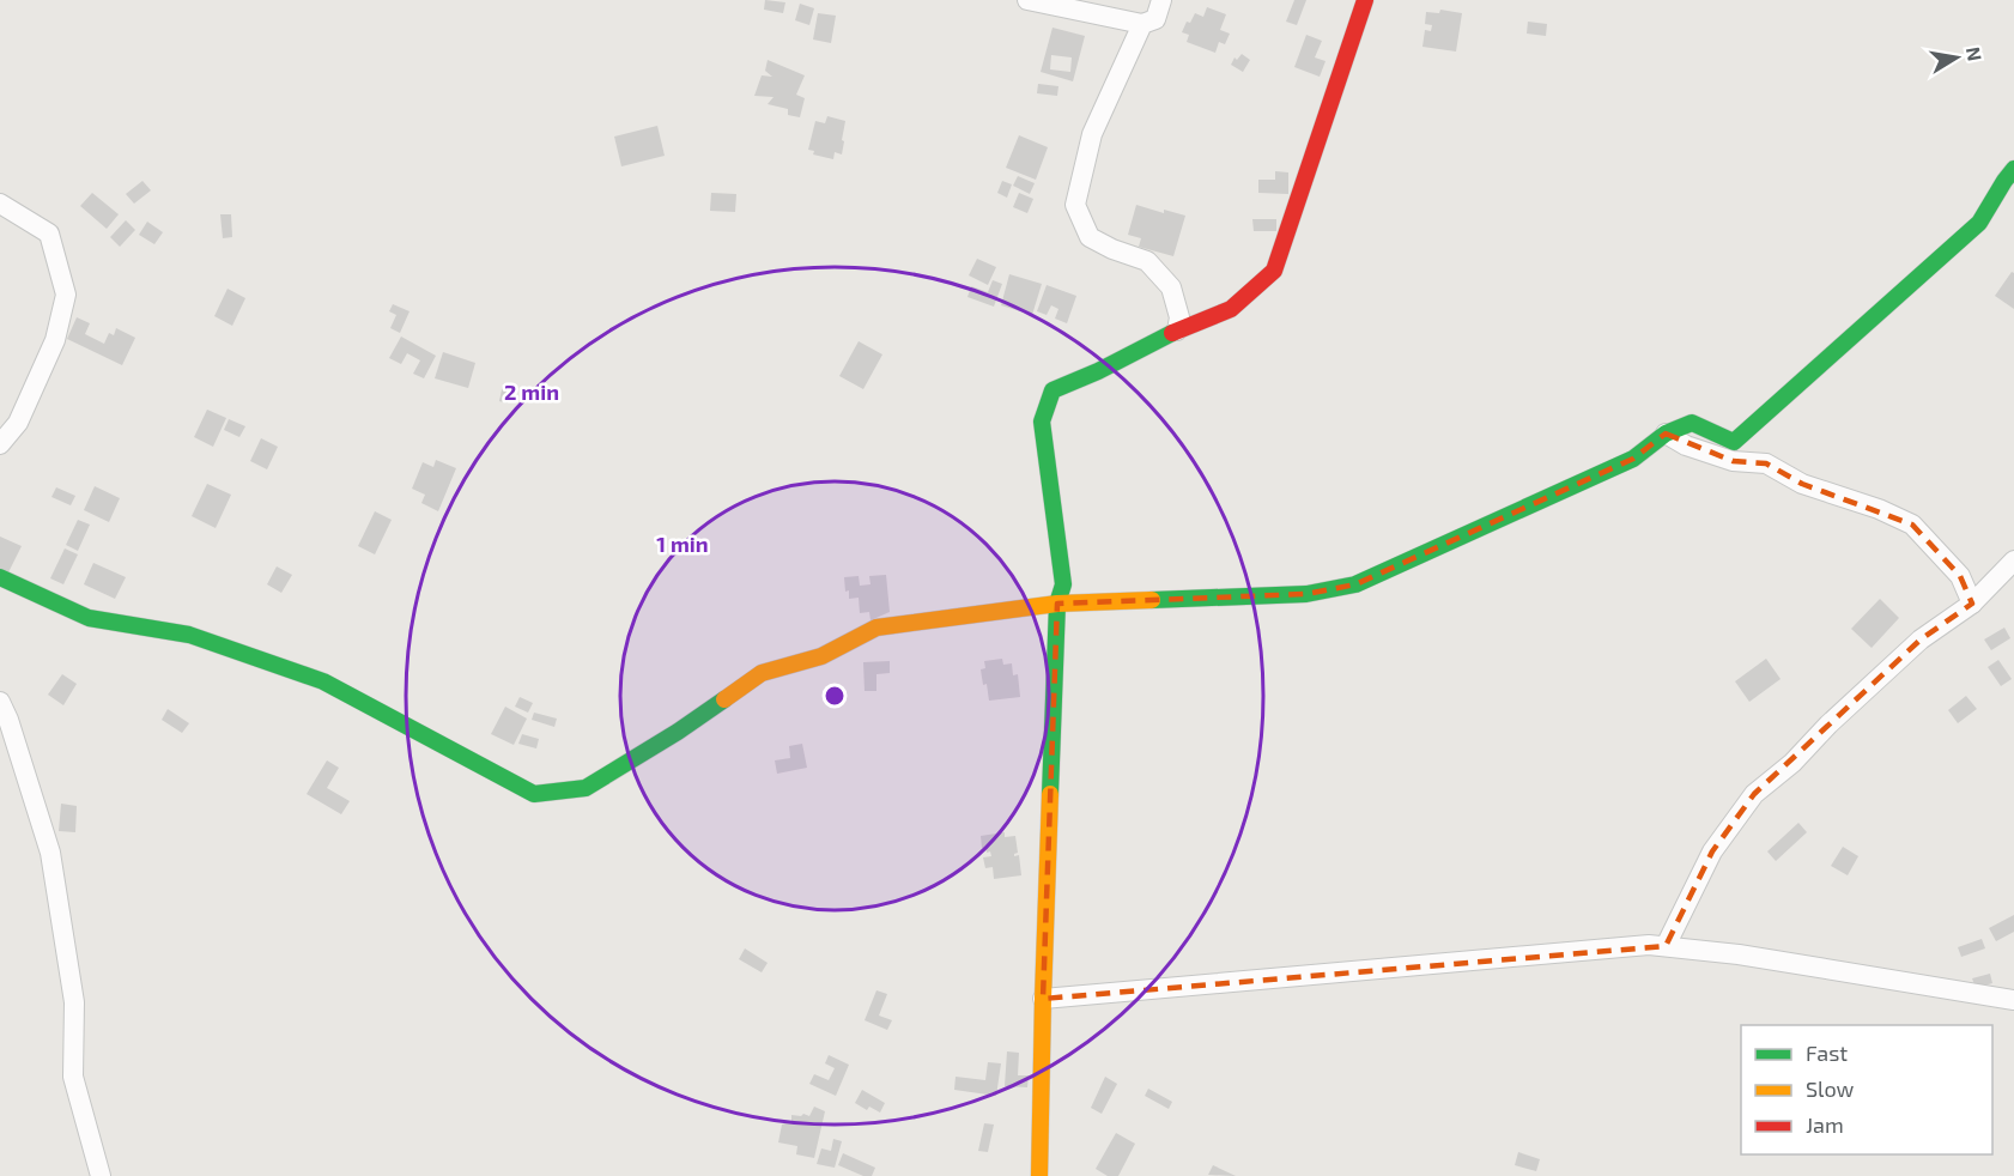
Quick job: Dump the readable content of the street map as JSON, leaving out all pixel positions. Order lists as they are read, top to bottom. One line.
{"legend":["Fast","Slow","Jam"],"north":"right","rings":["2 min","1 min"]}
